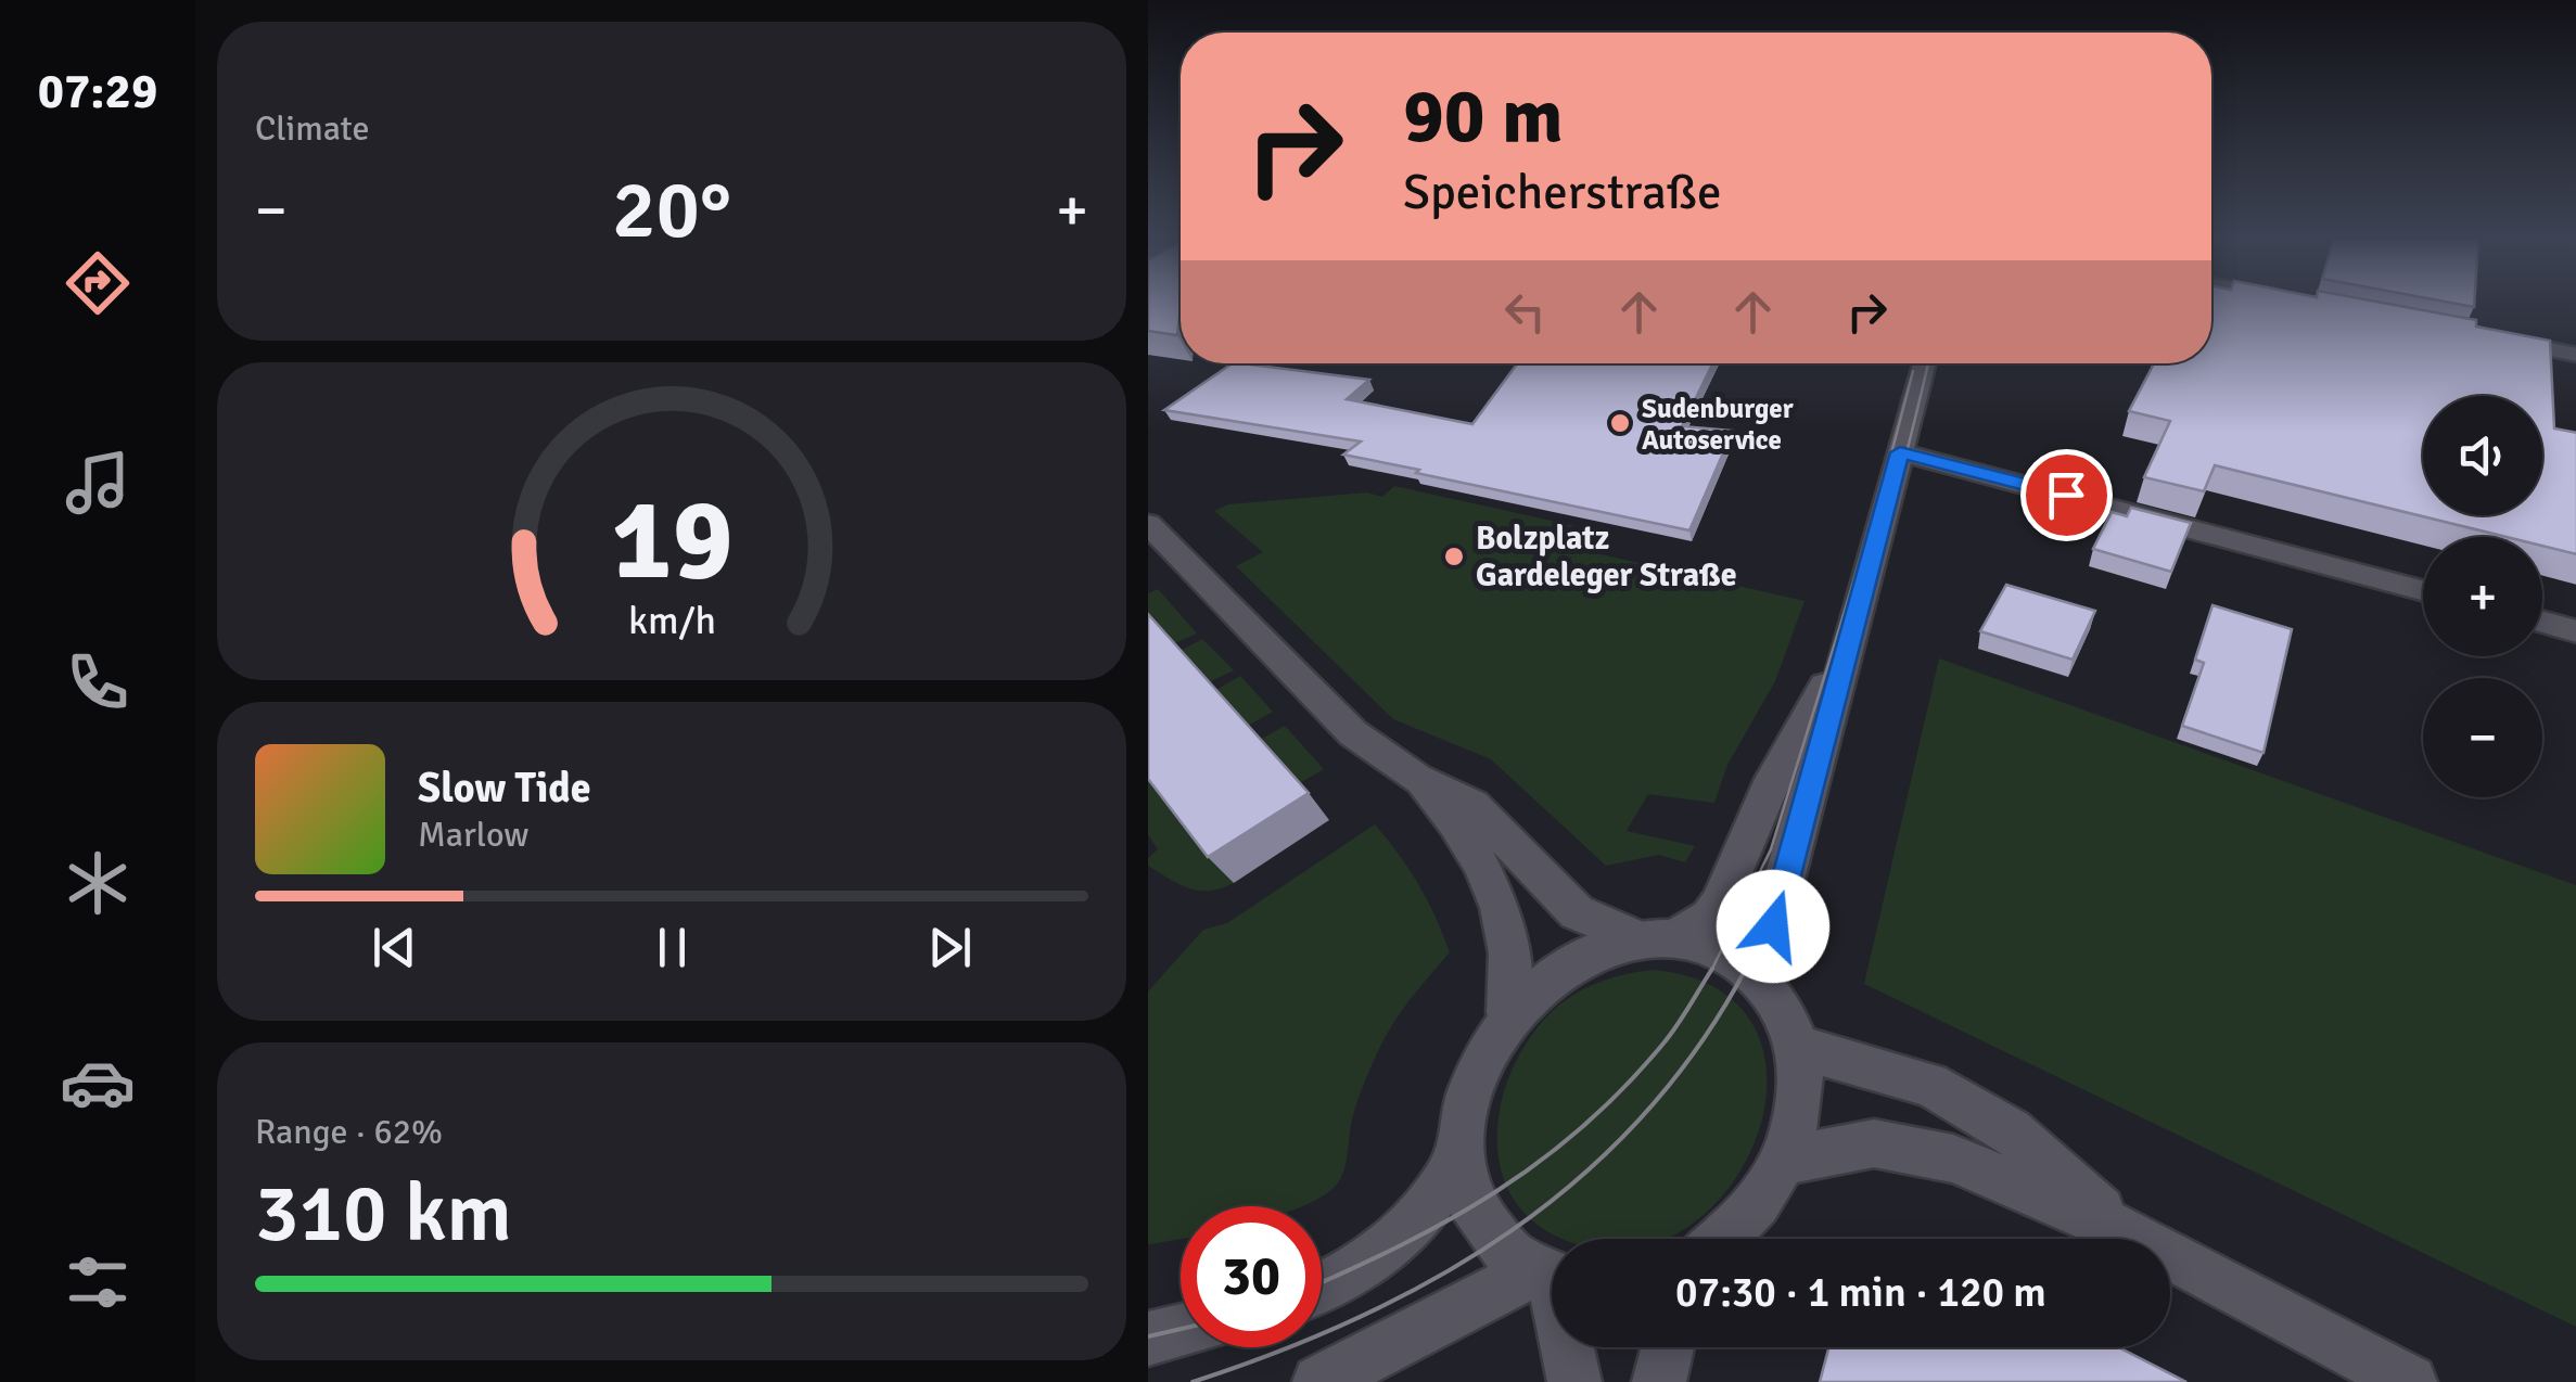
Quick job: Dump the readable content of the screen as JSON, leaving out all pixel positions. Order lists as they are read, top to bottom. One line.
{"places":["Sudenburger Autoservice","Bolzplatz Gardeleger Straße"],"page":{"tabs":"07:29","tile":["Climate",["Range · 62%","310 km"]],"turn":["90 m","Speicherstraße"],"heat":["−","20°","+"],"map_buttons":["+","−"],"song":["Slow Tide","Marlow"],"limit":"30","trip":"07:30 · 1 min · 120 m","gauge":["19","km/h"]}}
